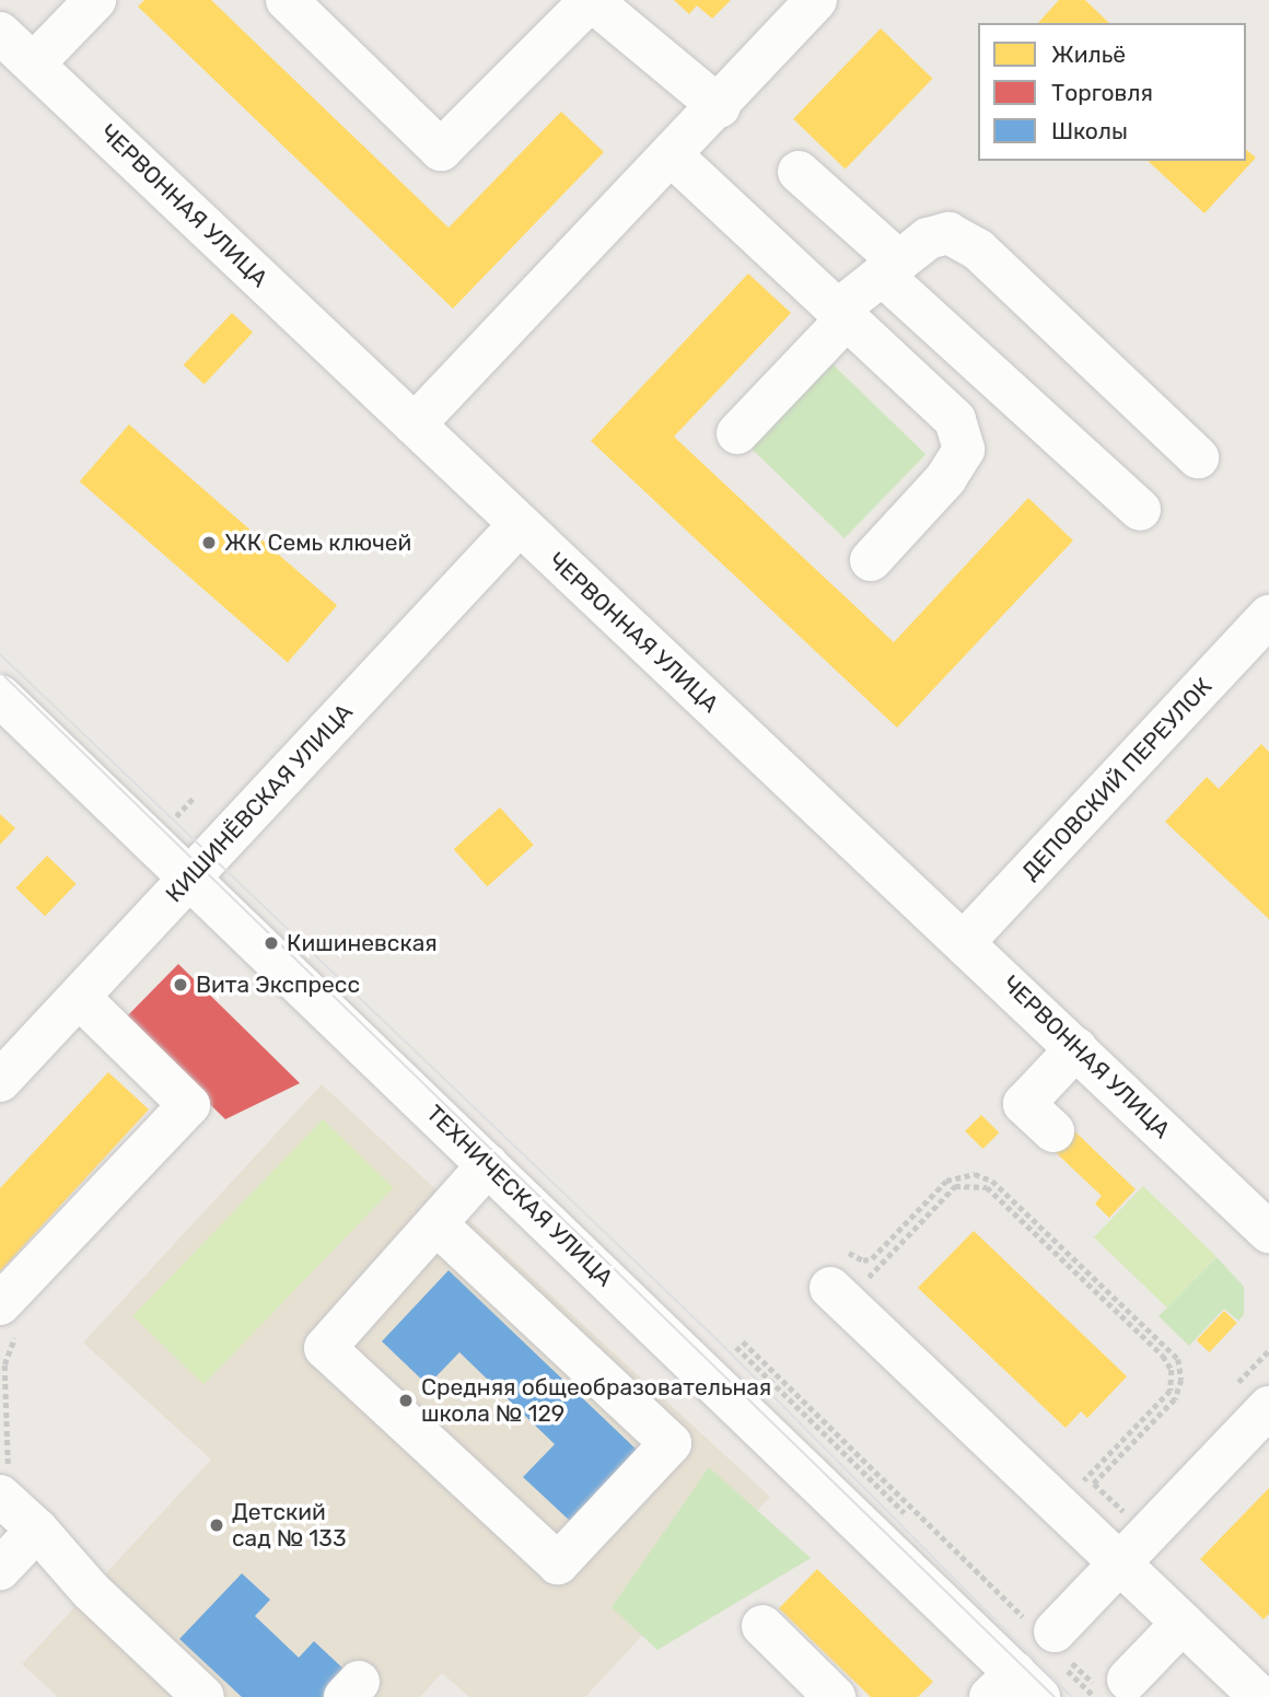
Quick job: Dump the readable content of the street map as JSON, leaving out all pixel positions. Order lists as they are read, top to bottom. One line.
{"streets":{"street":["ЧЕРВОННАЯ УЛИЦА","ДЕПОВСКИЙ ПЕРЕУЛОК","КИШИНЁВСКАЯ УЛИЦА","ТЕХНИЧЕСКАЯ УЛИЦА"]},"crossings":[["ЧЕРВОННАЯ УЛИЦА","ДЕПОВСКИЙ ПЕРЕУЛОК"],["ЧЕРВОННАЯ УЛИЦА","КИШИНЁВСКАЯ УЛИЦА"],["КИШИНЁВСКАЯ УЛИЦА","ТЕХНИЧЕСКАЯ УЛИЦА"]],"places":["ЖК Семь ключей","Кишиневская","Вита Экспресс","Средняя общеобразовательная школа № 129","Детский сад № 133"],"legend":["Жильё","Торговля","Школы"]}
